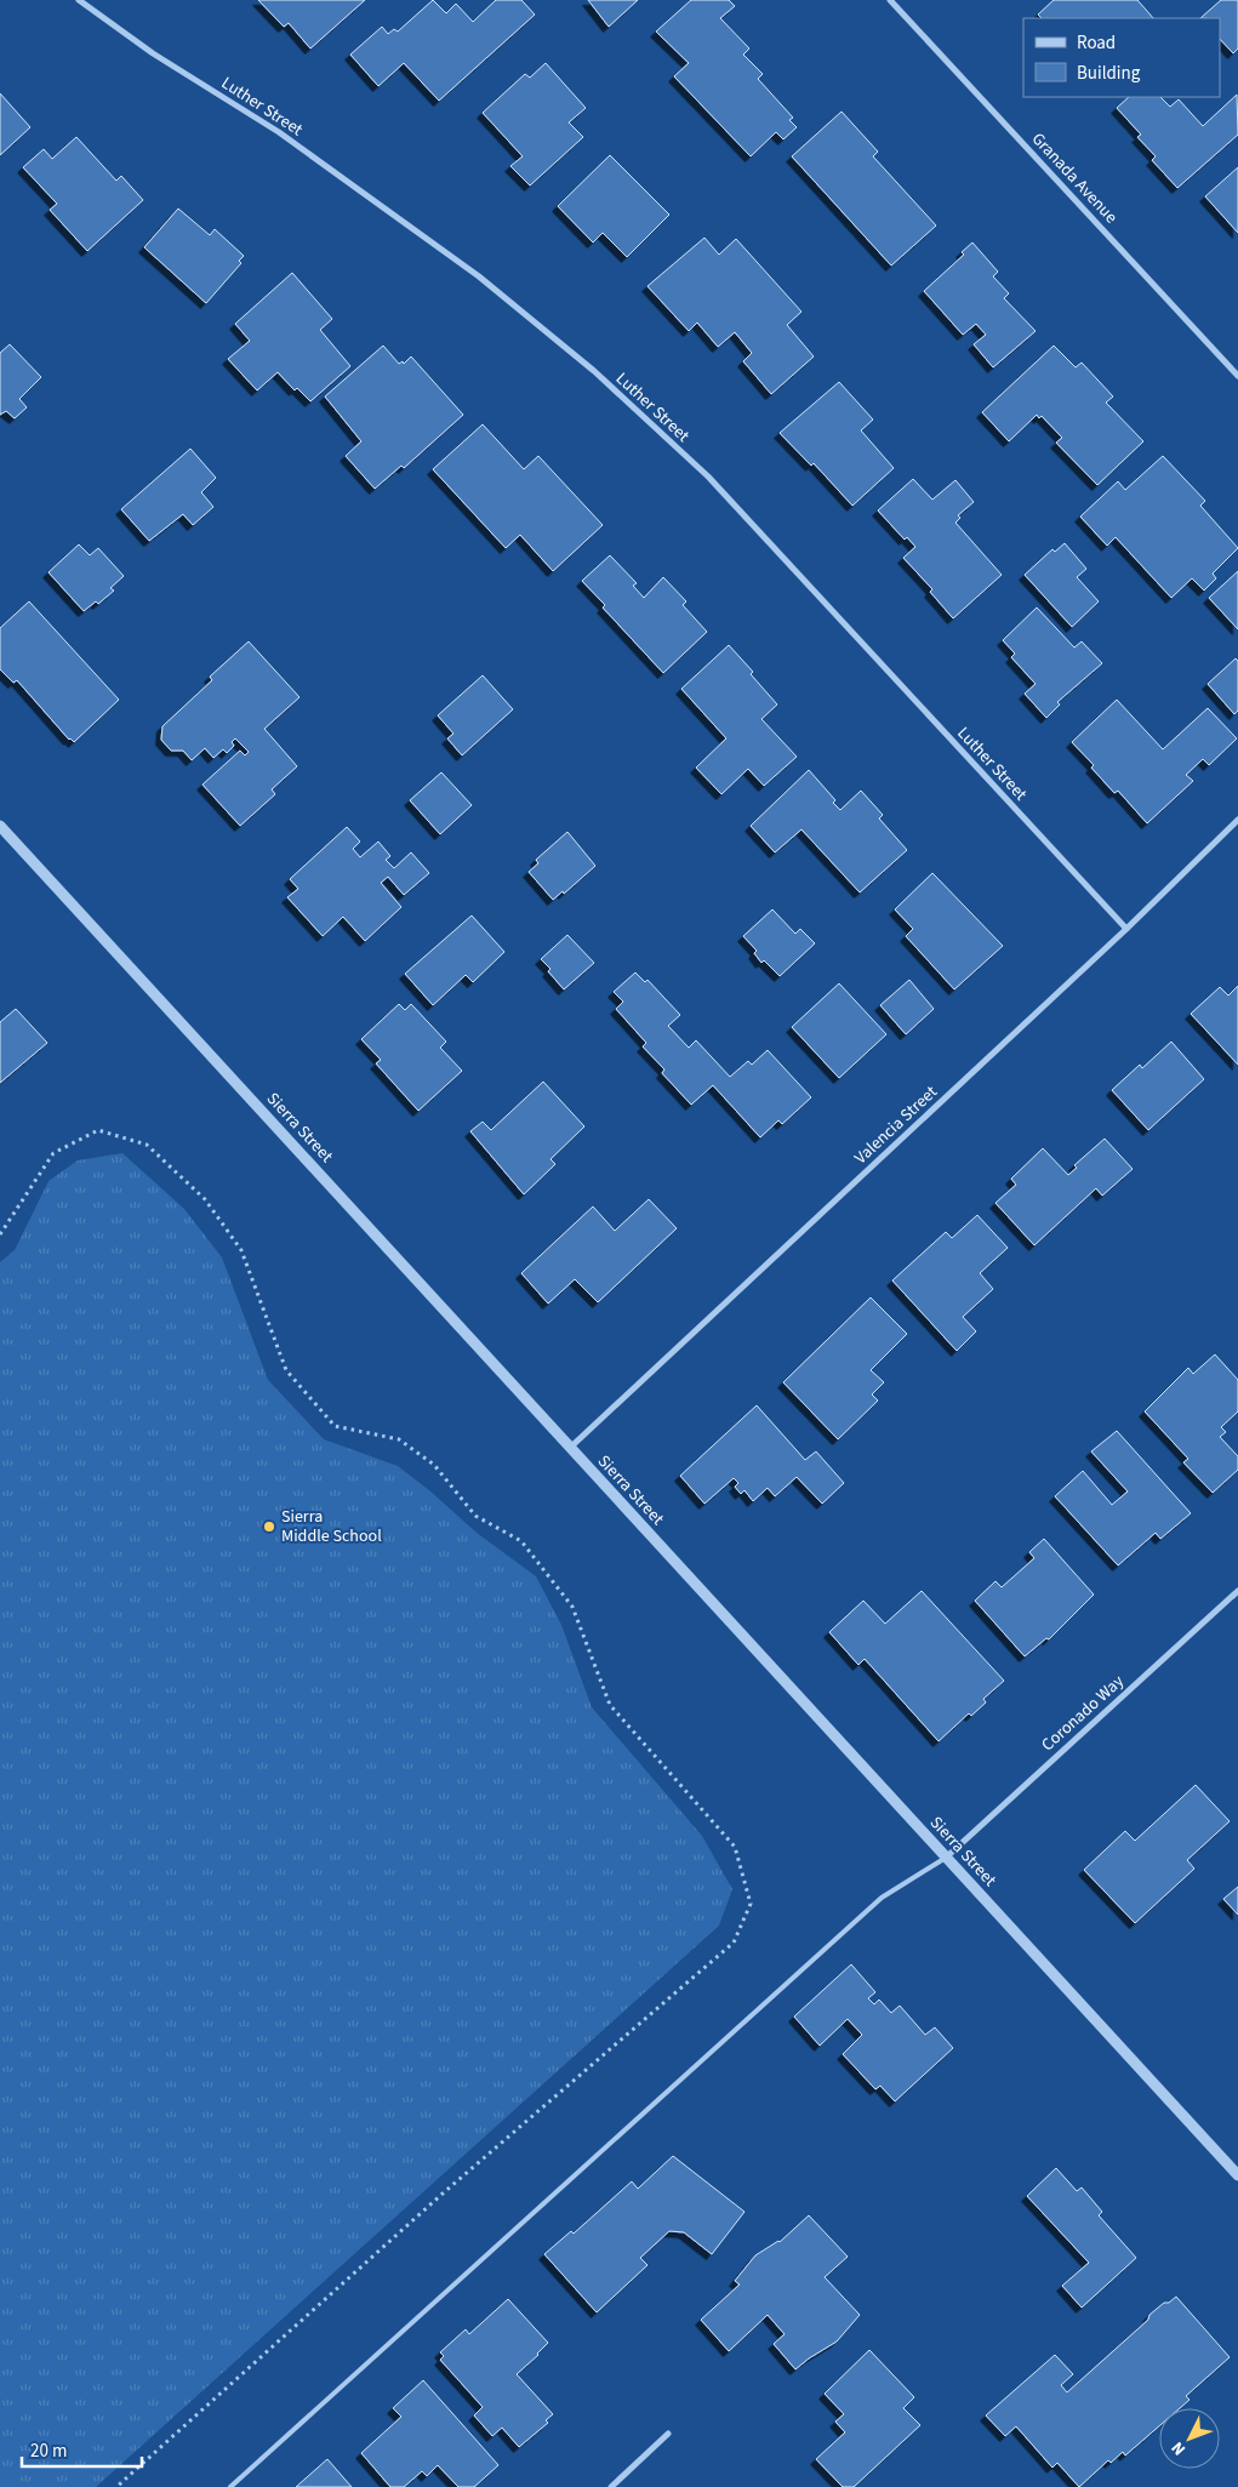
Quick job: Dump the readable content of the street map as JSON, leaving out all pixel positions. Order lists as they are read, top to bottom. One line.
{"streets":{"street":["Luther Street","Granada Avenue","Valencia Street","Sierra Street","Coronado Way"]},"crossings":[["Luther Street","Valencia Street"],["Valencia Street","Sierra Street"],["Sierra Street","Coronado Way"]],"places":["Sierra Middle School"],"legend":["Road","Building"],"scale_bar":"20 m","north":"bottom left"}
